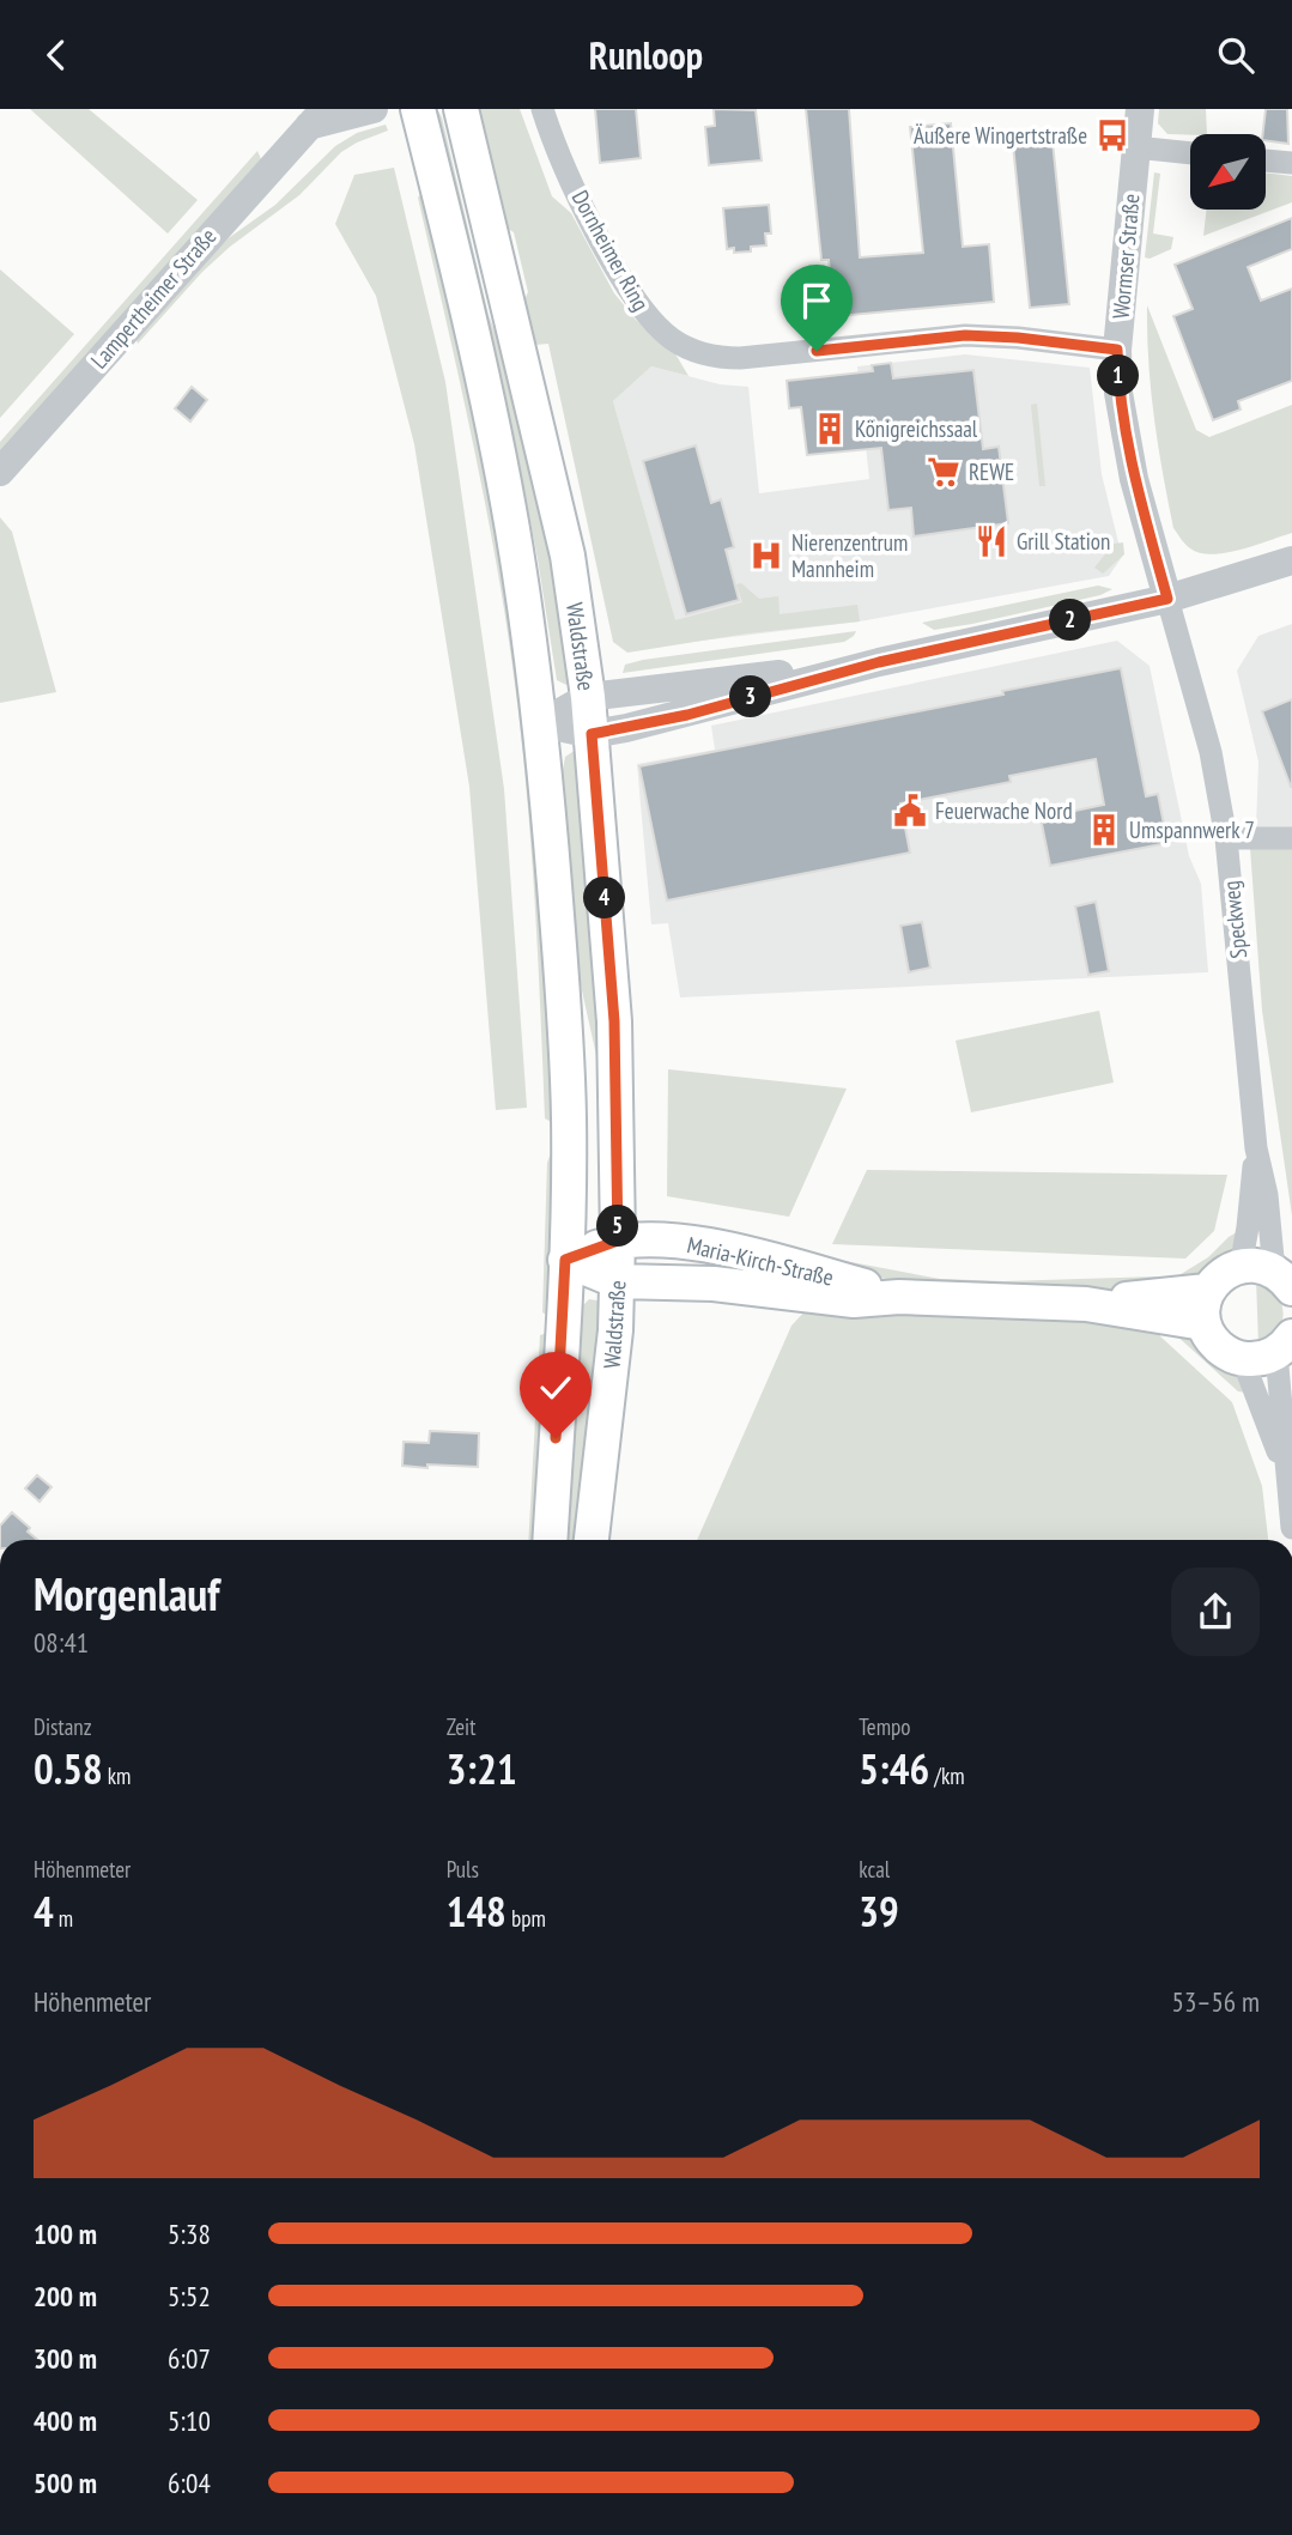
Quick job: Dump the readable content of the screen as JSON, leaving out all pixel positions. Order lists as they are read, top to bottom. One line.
{"streets":{"main road":["Waldstraße","Maria-Kirch-Straße"],"street":["Dornheimer Ring","Wormser Straße","Lampertheimer Straße","Speckweg"]},"crossings":[["Dornheimer Ring","Wormser Straße"],["Wormser Straße","Speckweg"],["Waldstraße","Maria-Kirch-Straße"]],"places":{"bus stop":["Äußere Wingertstraße"],"building":["Königreichssaal","Umspannwerk 7"],"supermarket":["REWE"],"restaurant":["Grill Station"],"hospital":["Nierenzentrum Mannheim"],"public building":["Feuerwache Nord"]},"north":"bottom left","page":{"header":"Runloop","pins":["1","2","3","4","5"],"heading":["Morgenlauf","08:41"],"stats":[["Distanz","0.58 km"],["Zeit","3:21"],["Tempo","5:46 /km"],["Höhenmeter","4 m"],["Puls","148 bpm"],["kcal","39"]],"chart":["Höhenmeter","53–56 m"],"list":[{"name":"100 m","note":"5:38"},{"name":"200 m","note":"5:52"},{"name":"300 m","note":"6:07"},{"name":"400 m","note":"5:10"},{"name":"500 m","note":"6:04"}]}}
